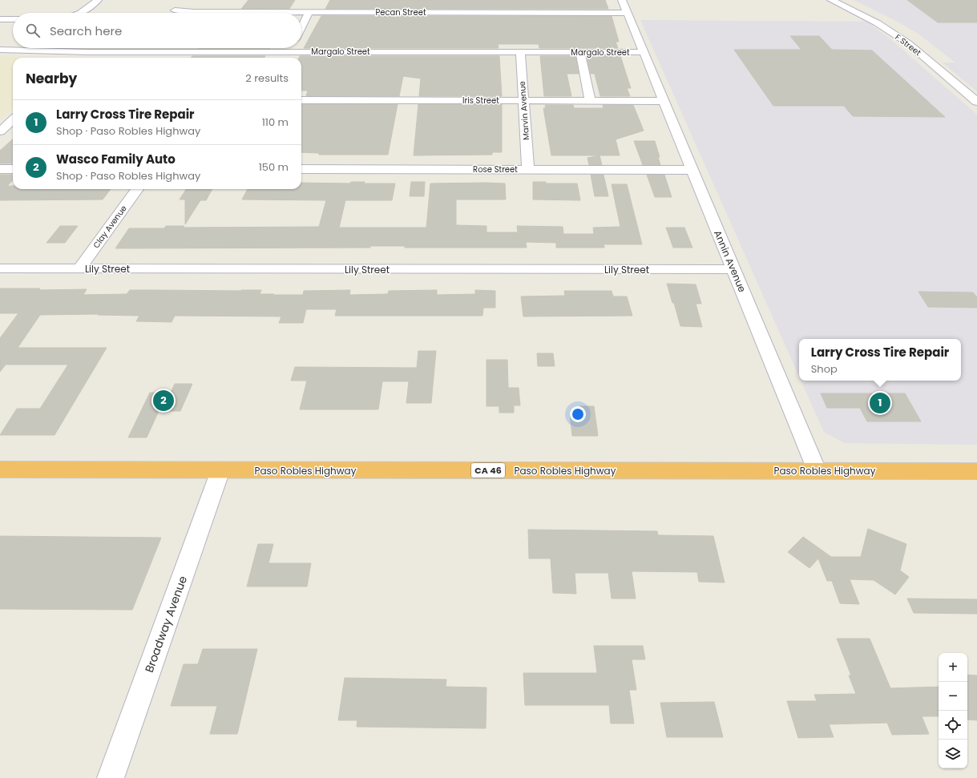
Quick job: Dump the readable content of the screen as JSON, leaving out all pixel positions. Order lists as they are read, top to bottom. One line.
{"streets":{"highway":["Paso Robles Highway","CA 46"],"street":["Pecan Street","F Street","Margalo Street","Iris Street","Marvin Avenue","Rose Street","Clay Avenue","Annin Avenue","Lily Street","Broadway Avenue"]},"crossings":[["Pecan Street","Annin Avenue"],["Margalo Street","Marvin Avenue"],["Margalo Street","Annin Avenue"],["Iris Street","Marvin Avenue"],["Iris Street","Annin Avenue"],["Marvin Avenue","Rose Street"],["Rose Street","Annin Avenue"],["Clay Avenue","Lily Street"],["Annin Avenue","Lily Street"],["Annin Avenue","Paso Robles Highway"],["Paso Robles Highway","Broadway Avenue"]],"page":{"search":"Search here","heading":["Nearby","2 results"],"list":[{"mark":"1","name":"Larry Cross Tire Repair","note":"Shop · Paso Robles Highway","value":"110 m"},{"mark":"2","name":"Wasco Family Auto","note":"Shop · Paso Robles Highway","value":"150 m"}],"popup":["Larry Cross Tire Repair","Shop"],"pins":["2","1"],"map_buttons":["+","−"]}}
